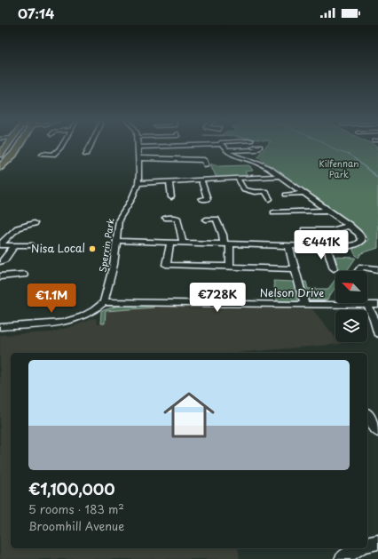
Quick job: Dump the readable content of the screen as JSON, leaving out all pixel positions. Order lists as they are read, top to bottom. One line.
{"streets":{"street":["Sperrin Park","Nelson Drive"]},"crossings":[["Sperrin Park","Nelson Drive"]],"parks":["Kilfennan Park"],"places":["Nisa Local"],"north":"top left","page":{"status":"07:14","price":["€441K","€728K","€1.1M"],"list":[{"name":"€1,100,000","note":"5 rooms · 183 m² · Broomhill Avenue"}]}}
